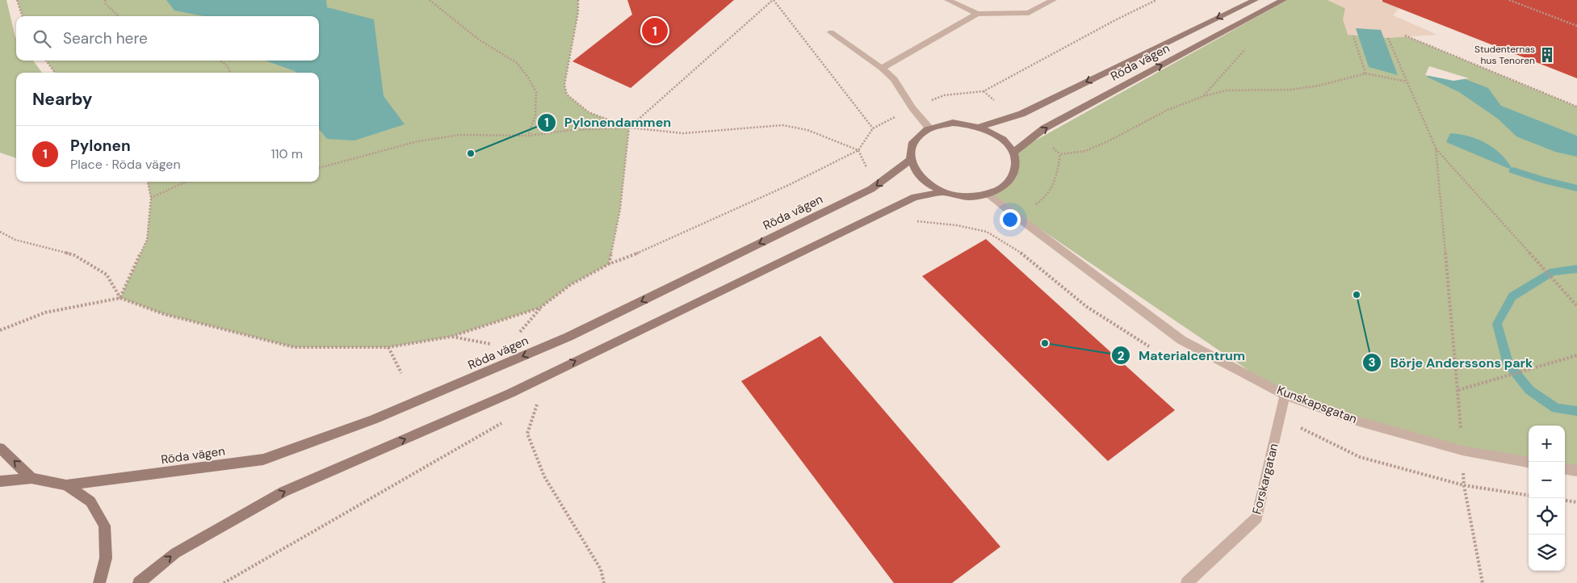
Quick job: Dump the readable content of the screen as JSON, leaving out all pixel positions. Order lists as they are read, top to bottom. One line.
{"streets":{"street":["Röda vägen","Kunskapsgatan","Forskargatan"]},"crossings":[["Röda vägen","Kunskapsgatan"],["Kunskapsgatan","Forskargatan"]],"places":{"building":["Studenternas hus Tenoren"],"other":["Pylonendammen","Börje Anderssons park","Materialcentrum"]},"page":{"pins":"1","search":"Search here","heading":"Nearby","list":[{"mark":"1","name":"Pylonen","note":"Place · Röda vägen","value":"110 m"}],"map_buttons":["+","−"]}}
